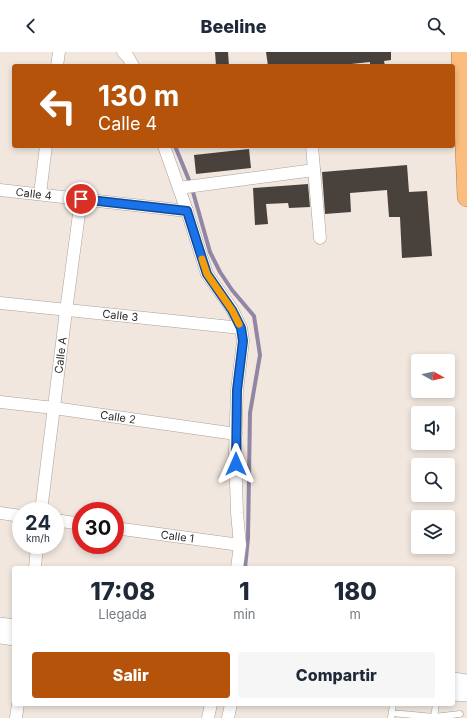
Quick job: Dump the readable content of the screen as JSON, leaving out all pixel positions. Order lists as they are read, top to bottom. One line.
{"streets":{"street":["Calle 4","Calle 3","Calle A","Calle 2","Calle 1"]},"crossings":[["Calle 4","Calle A"],["Calle 3","Calle A"],["Calle A","Calle 2"]],"north":"right","page":{"header":"Beeline","turn":["130 m","Calle 4"],"speed":"24 km/h","limit":"30","eta":["17:08","Llegada","1","min","180","m"],"buttons":["Salir","Compartir"]}}
